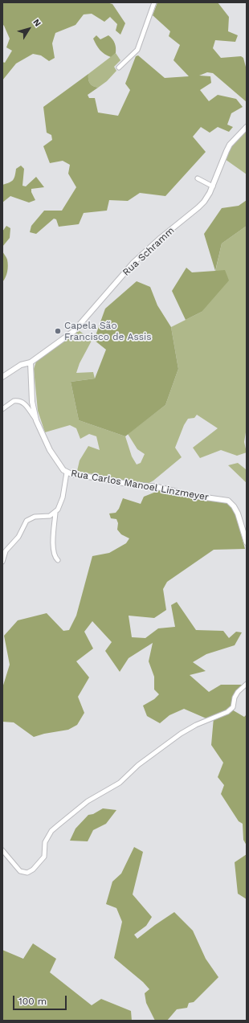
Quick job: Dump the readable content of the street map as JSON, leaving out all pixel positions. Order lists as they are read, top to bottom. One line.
{"streets":{"street":["Rua Schramm","Rua Carlos Manoel Linzmeyer"]},"crossings":[["Rua Schramm","Rua Carlos Manoel Linzmeyer"]],"places":["Capela São Francisco de Assis"],"scale_bar":"100 m","north":"top right"}
